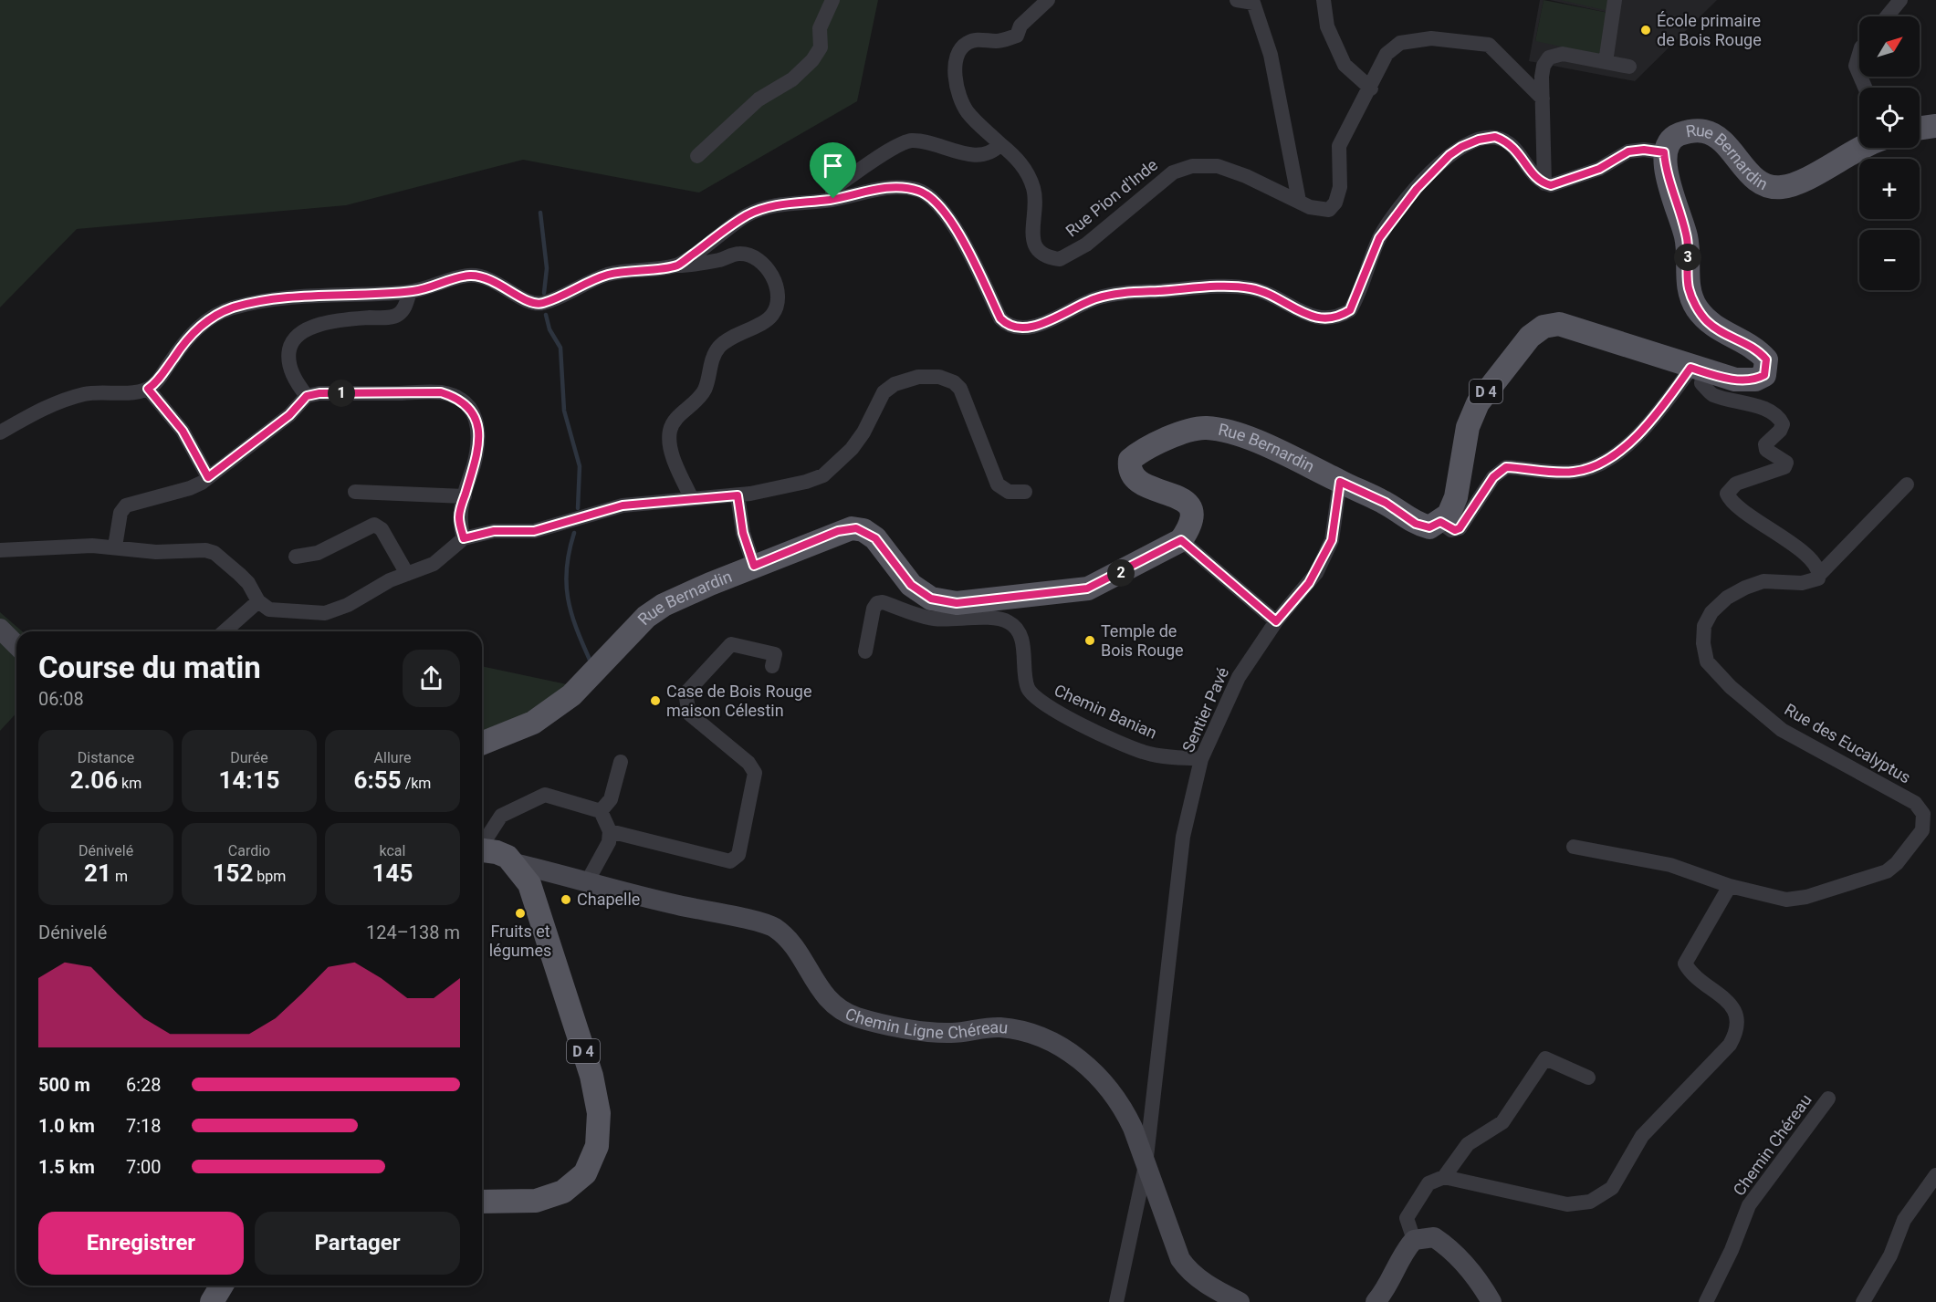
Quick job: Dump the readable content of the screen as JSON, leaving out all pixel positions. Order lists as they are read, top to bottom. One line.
{"streets":{"main road":["Rue Bernardin","D 4"],"street":["Rue Pion d'Inde","Sentier Pavé","Chemin Banian","Rue des Eucalyptus","Chemin Ligne Chéreau","Chemin Chéreau"]},"crossings":[["Rue Bernardin","Sentier Pavé"],["D 4","Chemin Ligne Chéreau"],["Sentier Pavé","Chemin Banian"],["Sentier Pavé","Chemin Ligne Chéreau"]],"places":["École primaire de Bois Rouge","Temple de Bois Rouge","Case de Bois Rouge maison Célestin","Chapelle","Fruits et légumes"],"north":"top right","page":{"map_buttons":["+","−"],"pins":["3","1","2"],"heading":["Course du matin","06:08"],"stats":[["Distance","2.06 km"],["Durée","14:15"],["Allure","6:55 /km"],["Dénivelé","21 m"],["Cardio","152 bpm"],["kcal","145"]],"chart":["Dénivelé","124–138 m"],"list":[{"name":"500 m","note":"6:28"},{"name":"1.0 km","note":"7:18"},{"name":"1.5 km","note":"7:00"}],"buttons":["Enregistrer","Partager"]}}
